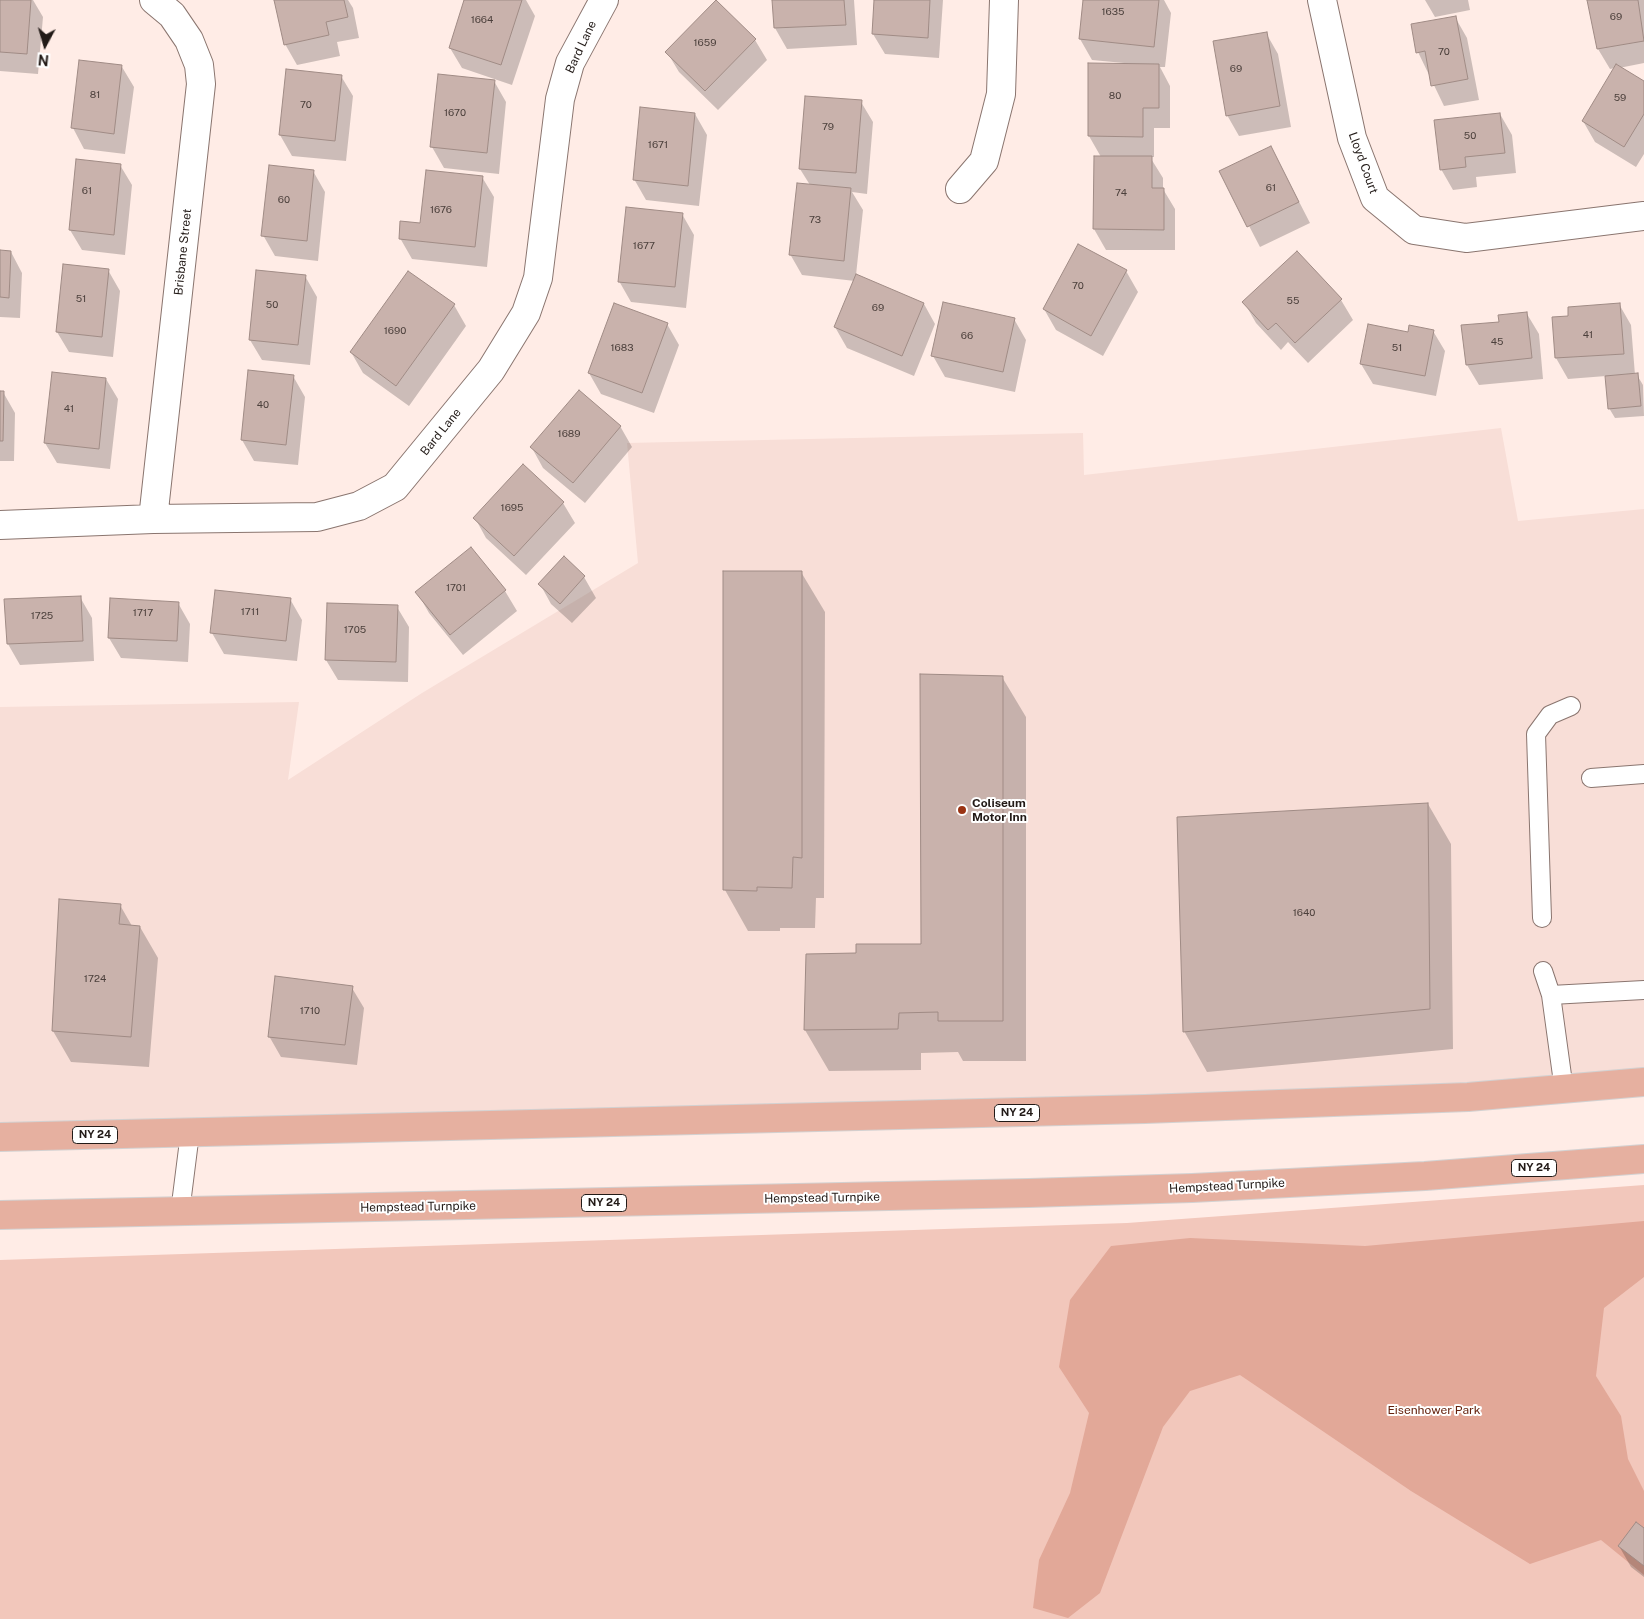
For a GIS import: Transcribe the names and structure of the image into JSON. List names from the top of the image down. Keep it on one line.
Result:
{"streets":{"main road":["NY 24","Hempstead Turnpike"],"street":["Bard Lane","Lloyd Court","Brisbane Street"]},"crossings":[["Bard Lane","Brisbane Street"]],"parks":["Eisenhower Park"],"places":["Coliseum Motor Inn"],"house_numbers":["1635","69","1664","1659","70","69","81","80","59","70","1670","79","50","1671","61","61","74","60","1676","73","1677","70","51","55","50","69","1690","41","66","45","1683","51","40","41","1689","1695","1701","1711","1717","1725","1705","1640","1724","1710"],"north":"bottom"}
